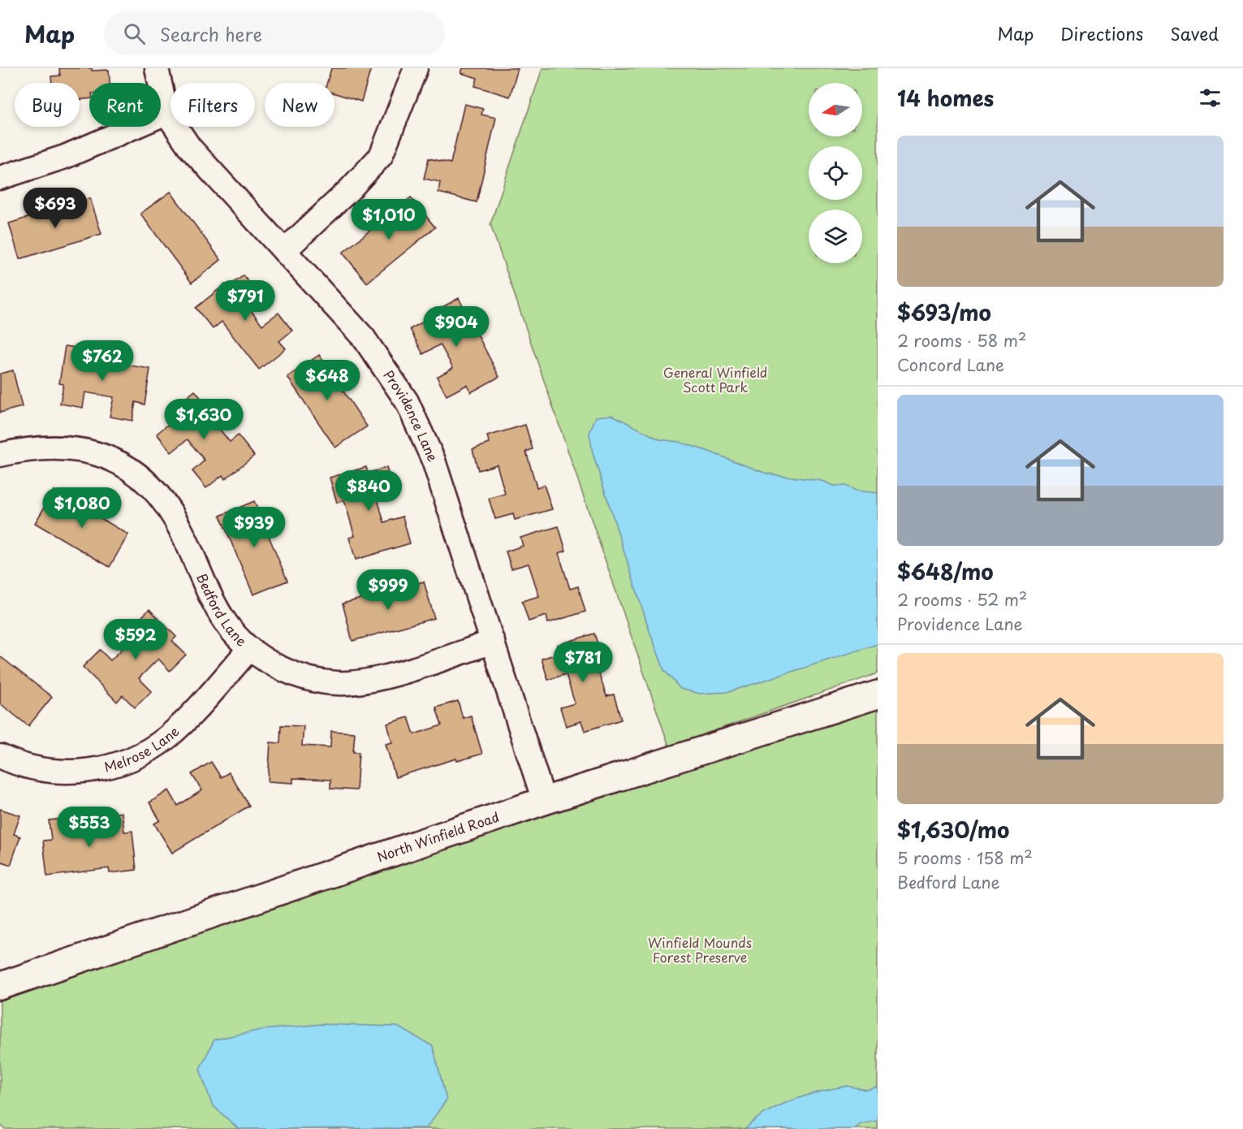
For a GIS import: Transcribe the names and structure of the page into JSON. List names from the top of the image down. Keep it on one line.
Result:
{"streets":{"street":["Providence Lane","Bedford Lane","Melrose Lane","North Winfield Road"]},"crossings":[["Providence Lane","Bedford Lane"],["Providence Lane","North Winfield Road"],["Bedford Lane","Melrose Lane"]],"parks":["General Winfield Scott Park","Winfield Mounds Forest Preserve"],"north":"left","page":{"header":"Map","search":"Search here","nav":["Map","Directions","Saved"],"heading":"14 homes","chip":["Buy","Rent","Filters","New"],"list":[{"name":"$693/mo","note":"2 rooms · 58 m² · Concord Lane"},{"name":"$648/mo","note":"2 rooms · 52 m² · Providence Lane"},{"name":"$1,630/mo","note":"5 rooms · 158 m² · Bedford Lane"}],"price":["$693","$1,010","$791","$904","$762","$648","$1,630","$840","$1,080","$939","$999","$592","$781","$553"]}}
